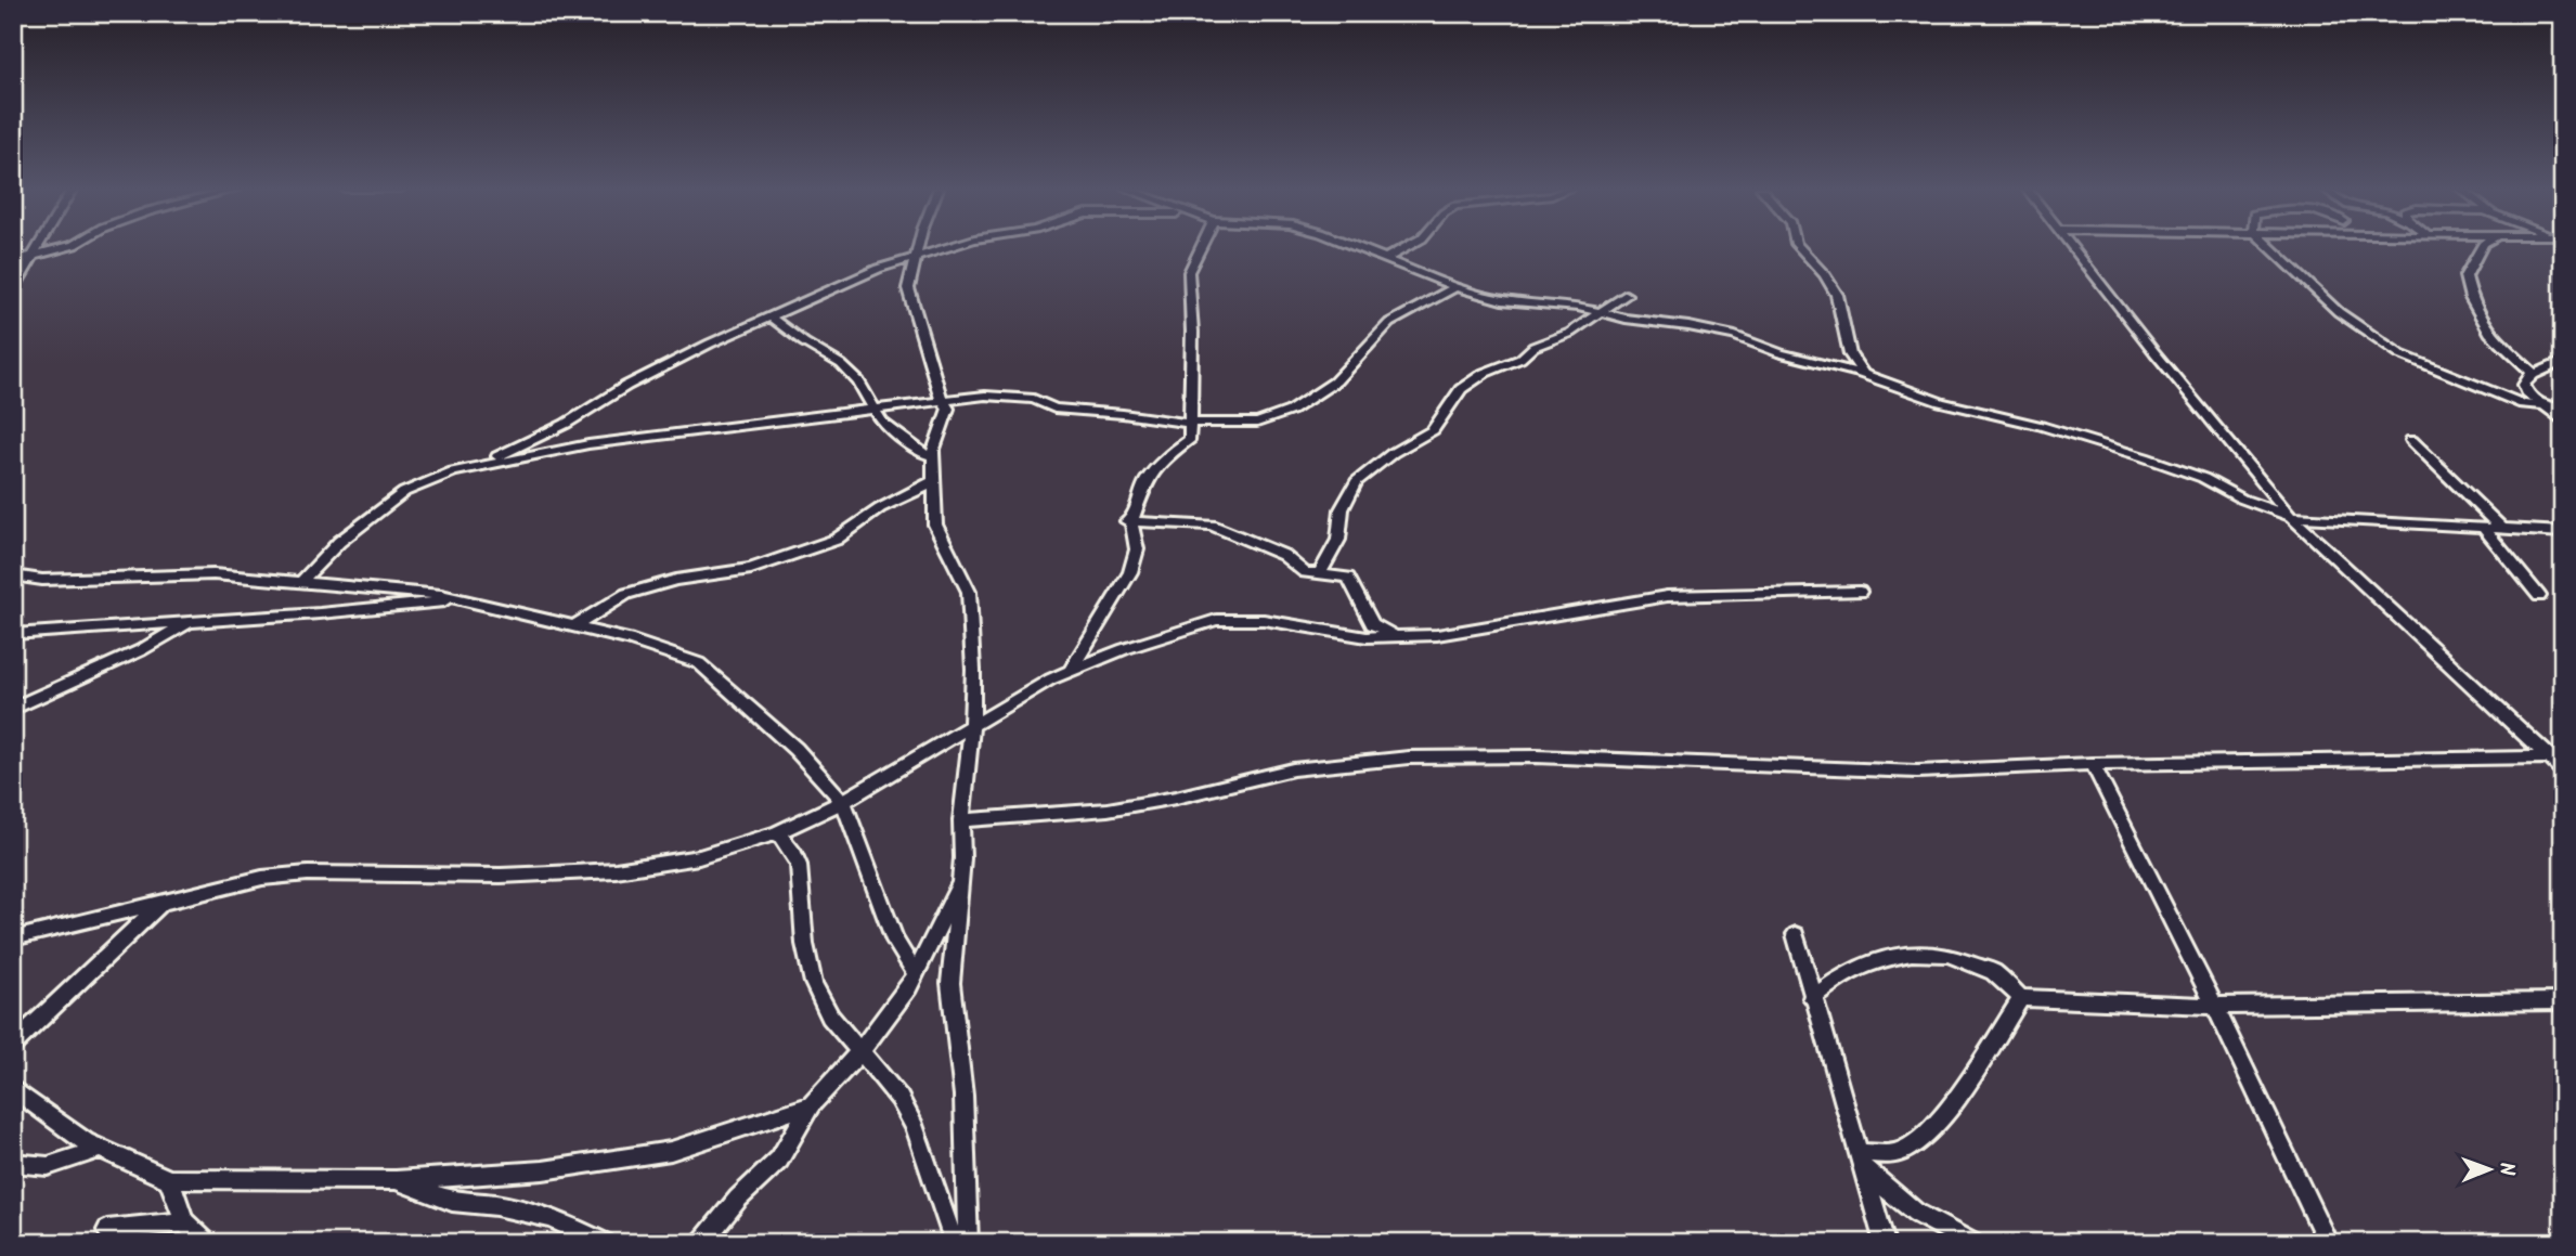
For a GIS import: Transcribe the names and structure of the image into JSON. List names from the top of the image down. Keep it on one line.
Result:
{"north":"right"}
